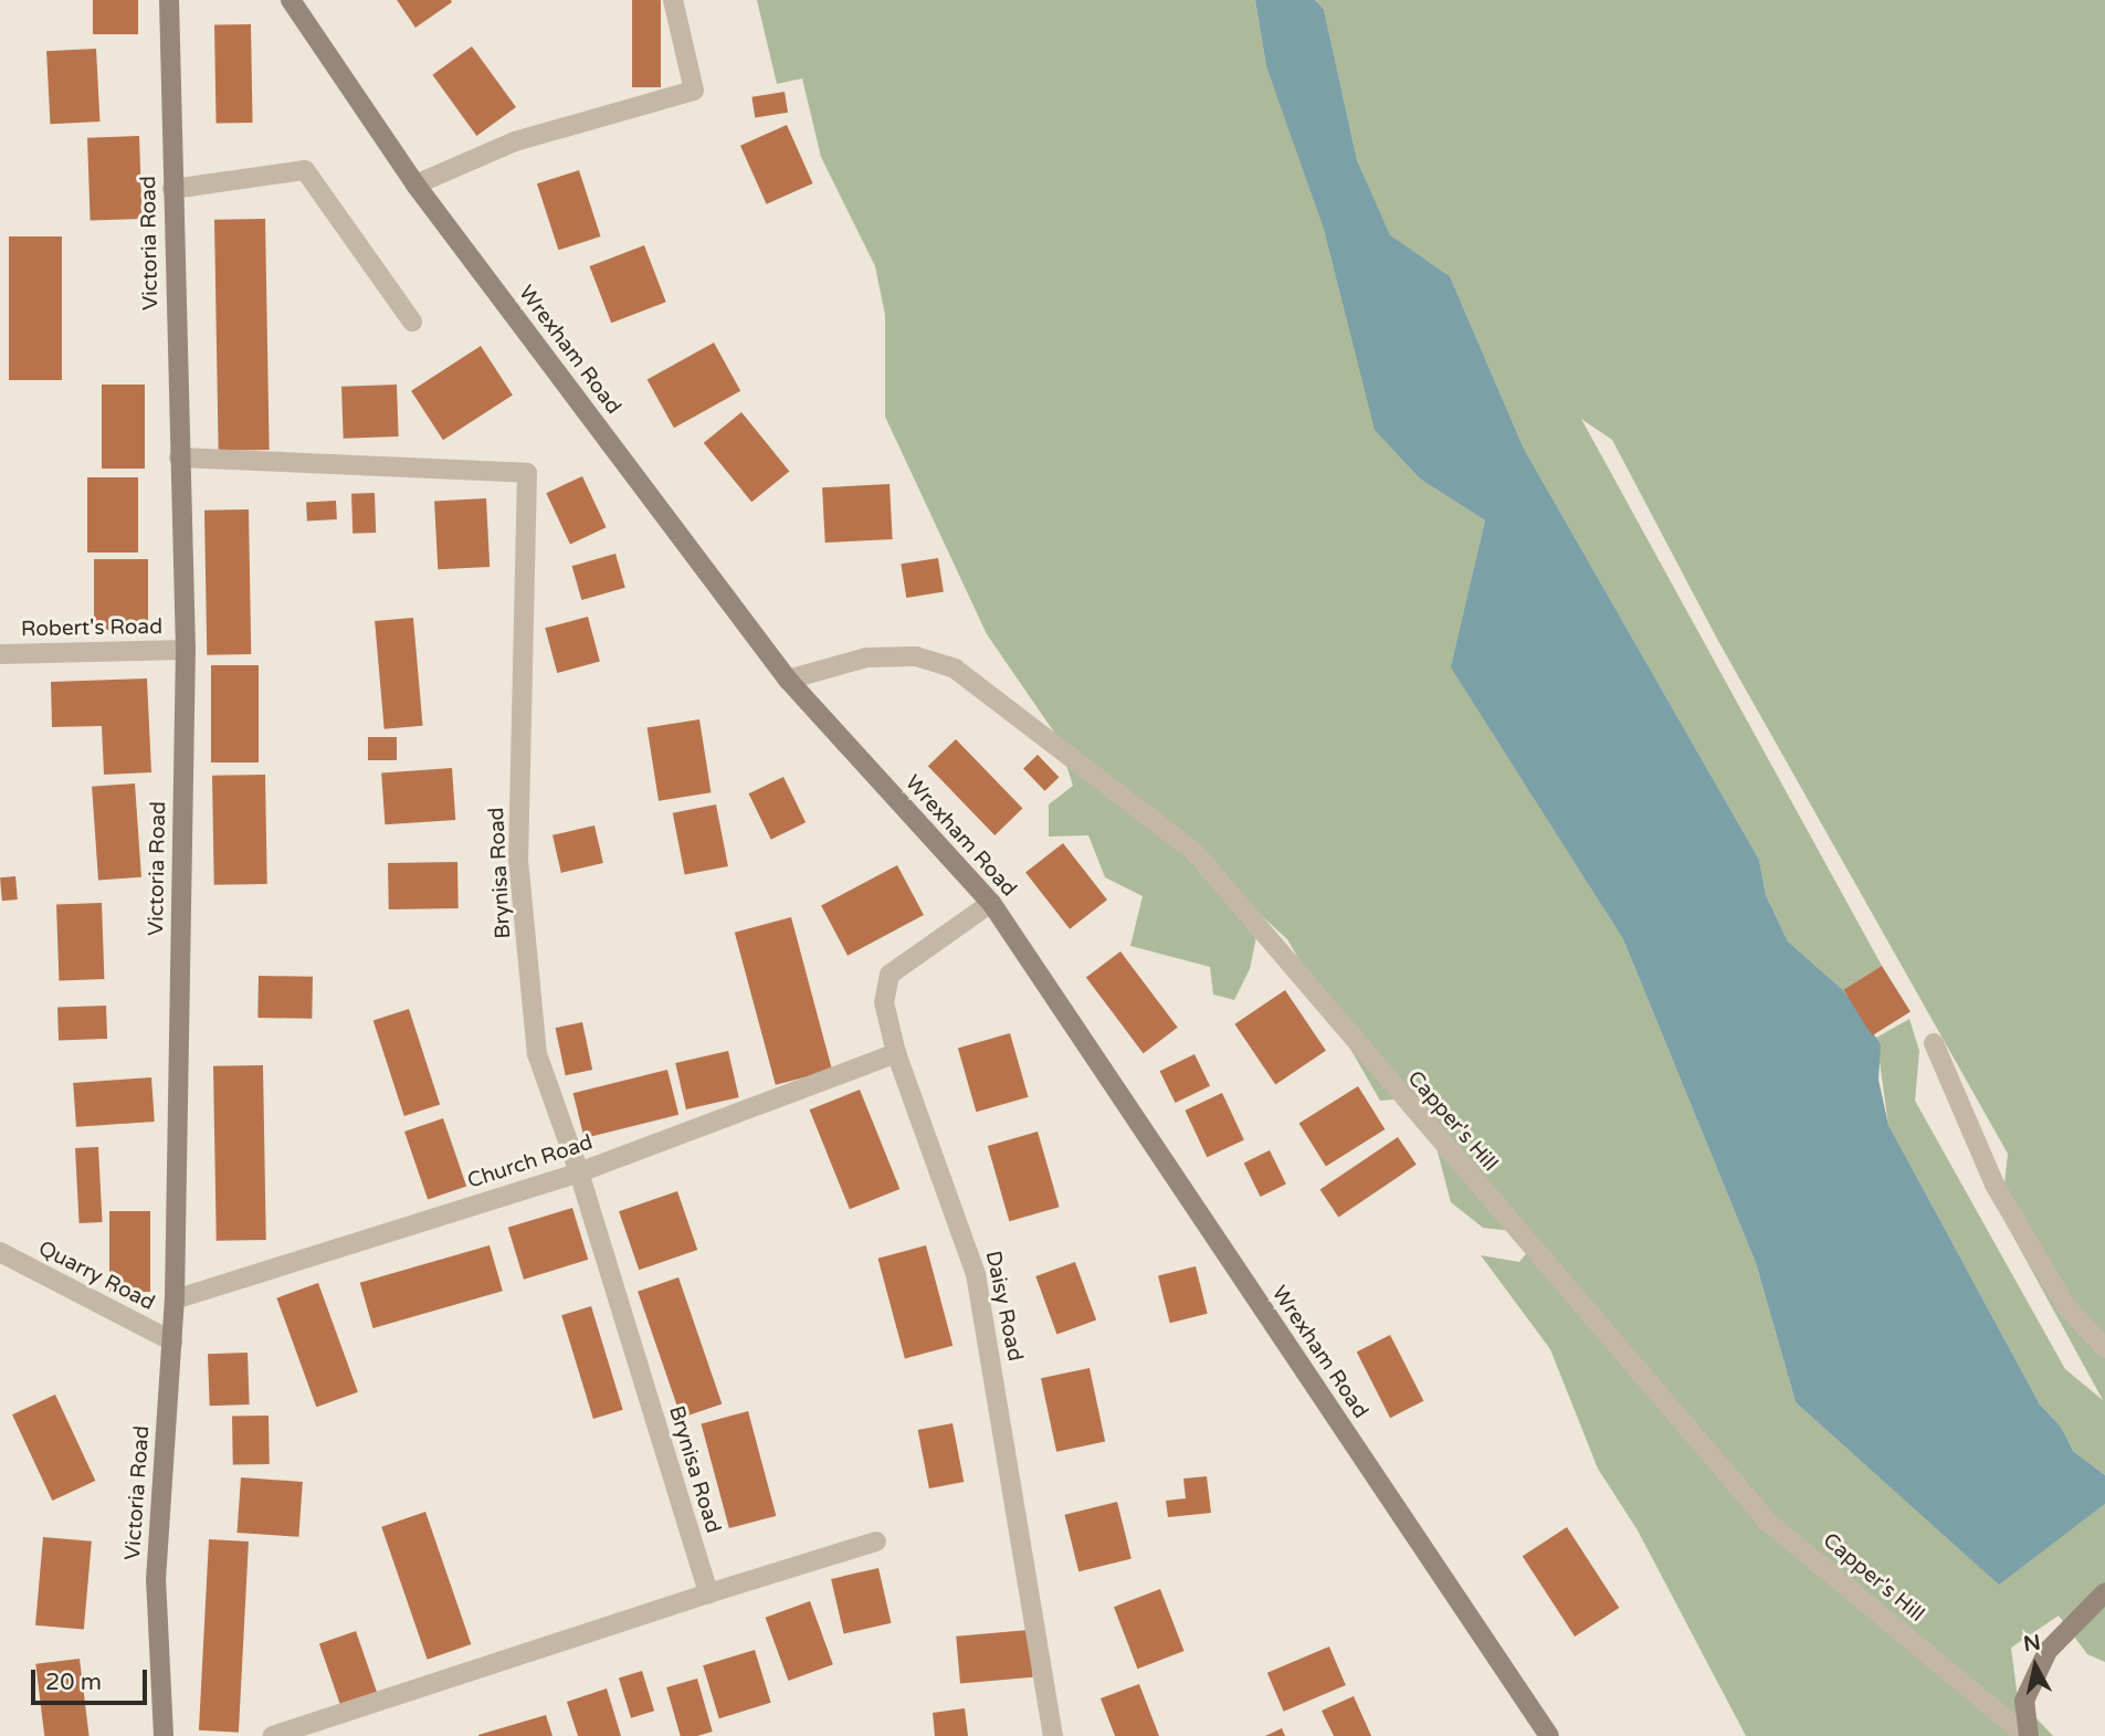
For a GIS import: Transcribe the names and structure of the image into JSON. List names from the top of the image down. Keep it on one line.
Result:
{"streets":{"main road":["Victoria Road","Wrexham Road"],"street":["Robert's Road","Brynisa Road","Capper's Hill","Church Road","Quarry Road","Daisy Road"]},"crossings":[["Victoria Road","Robert's Road"],["Victoria Road","Brynisa Road"],["Victoria Road","Church Road"],["Victoria Road","Quarry Road"],["Wrexham Road","Capper's Hill"],["Wrexham Road","Daisy Road"],["Brynisa Road","Church Road"],["Church Road","Daisy Road"]],"scale_bar":"20 m","north":"top"}
